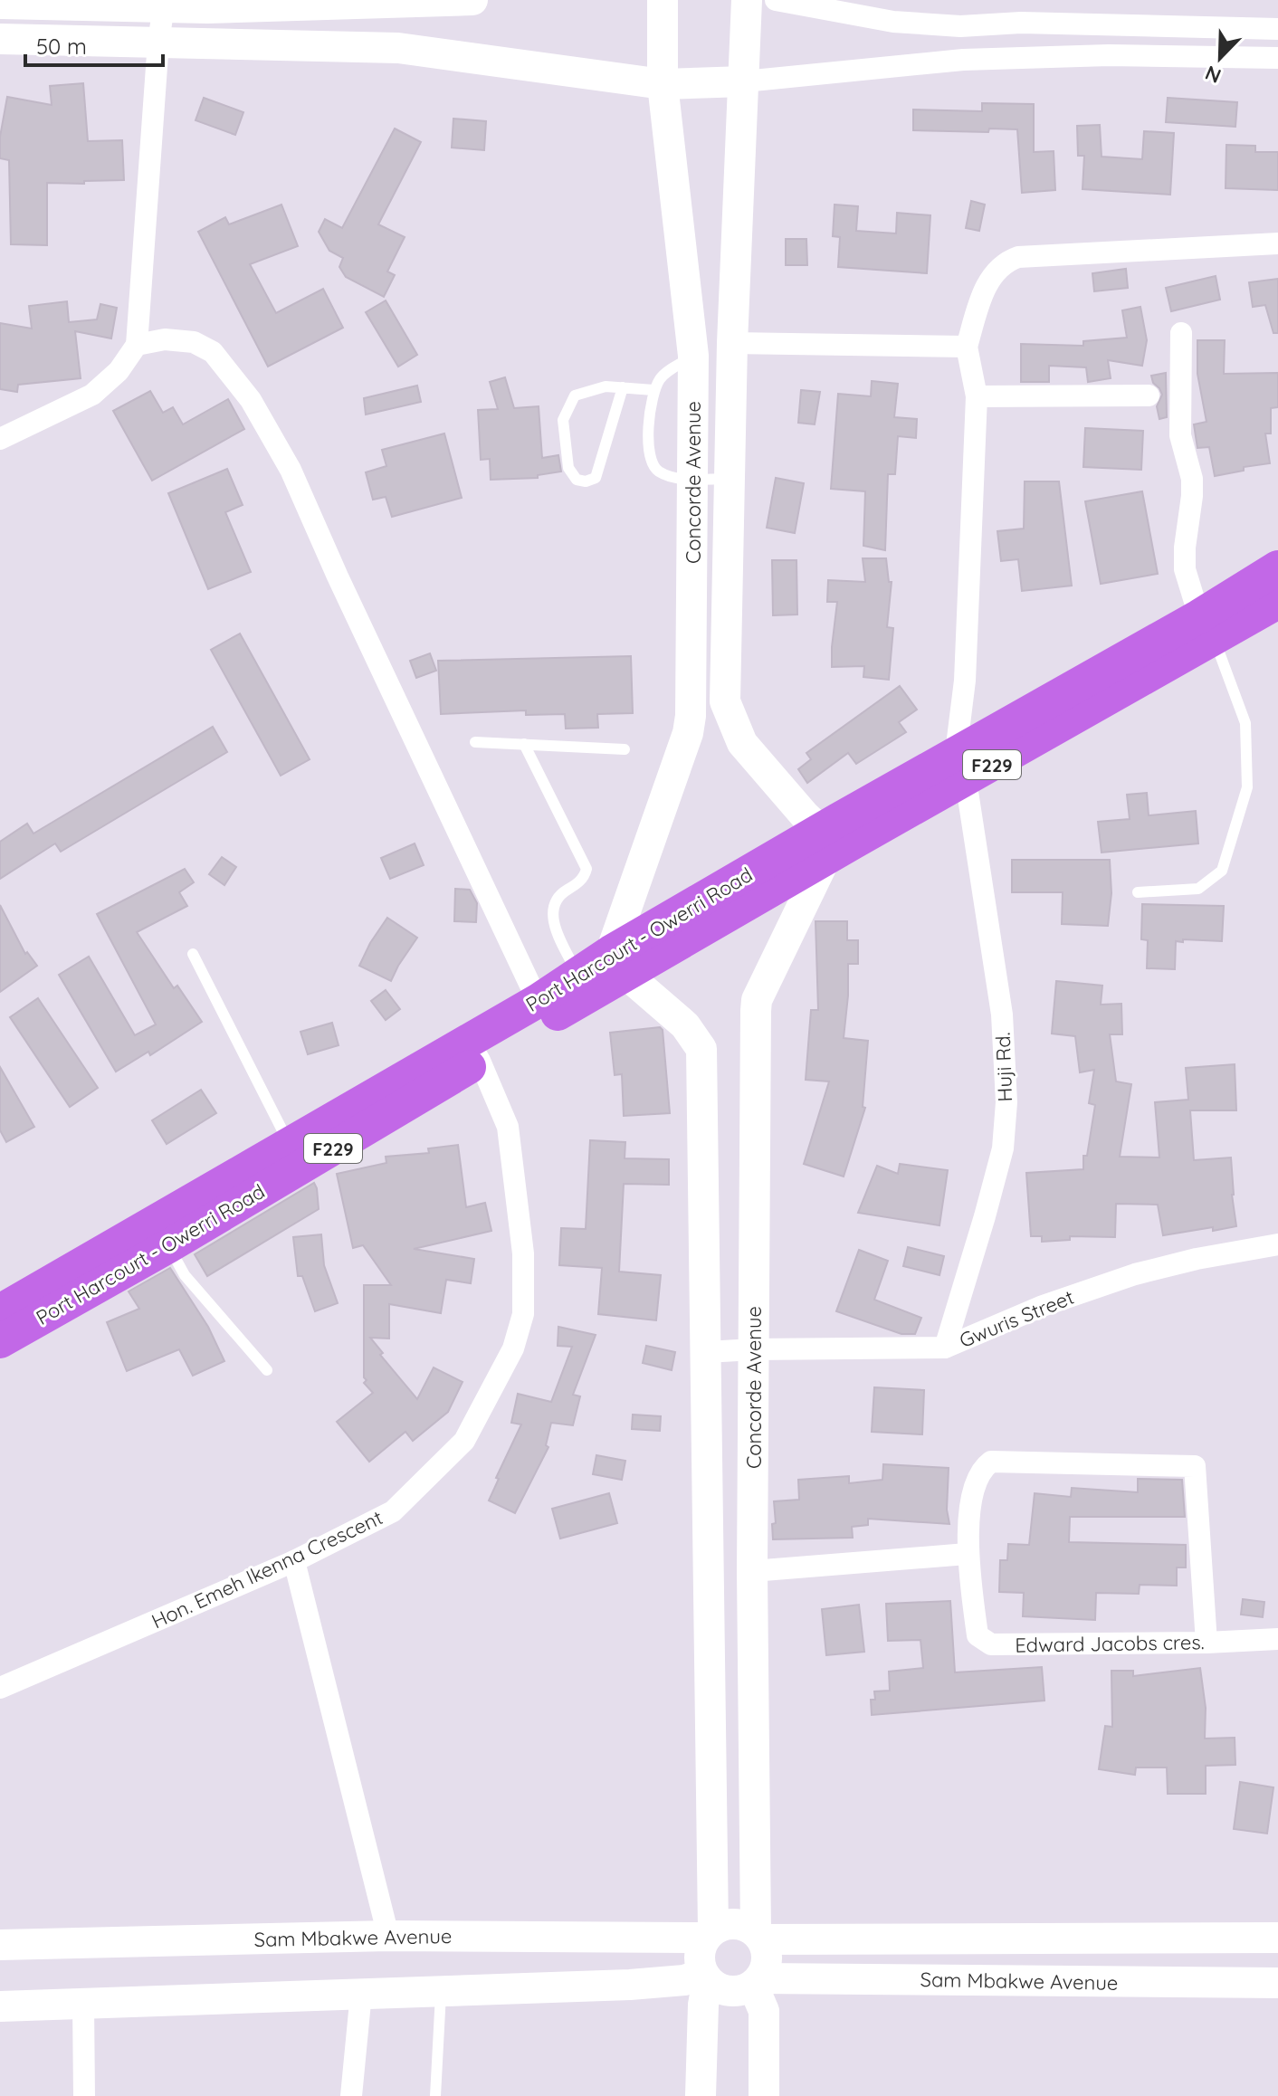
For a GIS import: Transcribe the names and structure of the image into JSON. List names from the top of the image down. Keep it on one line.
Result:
{"streets":{"main road":["F229","Port Harcourt - Owerri Road"],"street":["Concorde Avenue","Huji Rd.","Gwuris Street","Hon. Emeh Ikenna Crescent","Edward Jacobs cres.","Sam Mbakwe Avenue"]},"crossings":[["Concorde Avenue","Port Harcourt - Owerri Road"],["Concorde Avenue","Gwuris Street"],["Concorde Avenue","Sam Mbakwe Avenue"],["Port Harcourt - Owerri Road","Huji Rd."],["Port Harcourt - Owerri Road","Hon. Emeh Ikenna Crescent"],["Huji Rd.","Gwuris Street"]],"scale_bar":"50 m","north":"bottom left"}
